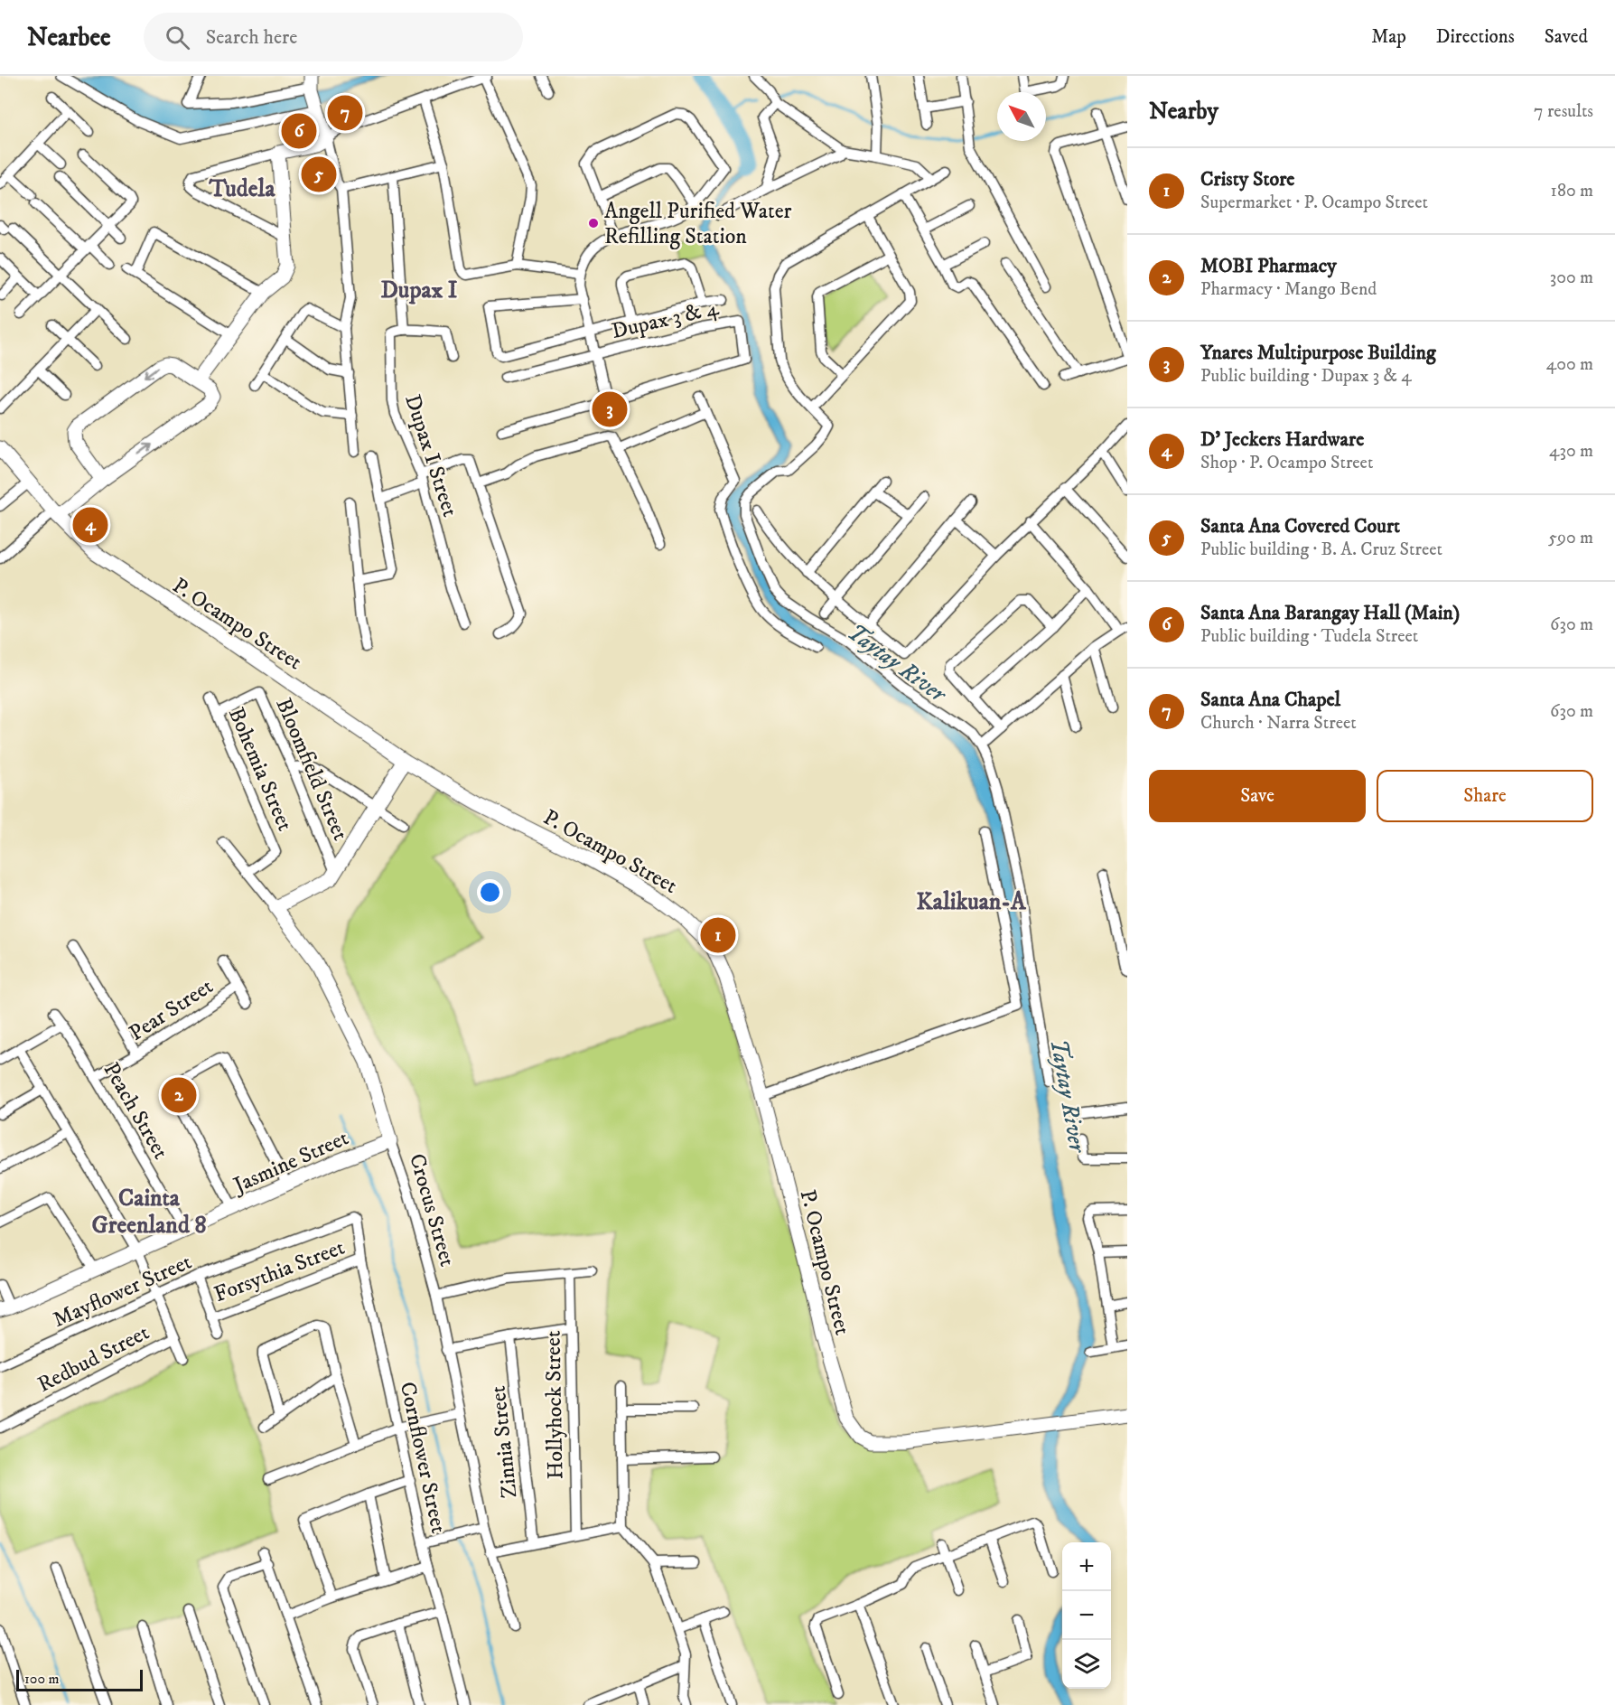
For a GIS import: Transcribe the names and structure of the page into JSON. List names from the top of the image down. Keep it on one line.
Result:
{"streets":{"street":["Dupax 3 & 4","Dupax I Street","P. Ocampo Street","Bohemia Street","Bloomfield Street","Pear Street","Peach Street","Jasmine Street","Crocus Street","Forsythia Street","Mayflower Street","Redbud Street","Hollyhock Street","Zinnia Street","Cornflower Street"]},"crossings":[["Bohemia Street","Bloomfield Street"],["Bohemia Street","Crocus Street"],["Pear Street","Peach Street"],["Peach Street","Jasmine Street"],["Jasmine Street","Crocus Street"],["Forsythia Street","Cornflower Street"],["Mayflower Street","Cornflower Street"]],"districts":["Tudela","Dupax I","Kalikuan-A","Cainta Greenland 8"],"water":["Taytay River"],"places":["Angell Purified Water Refilling Station"],"scale_bar":"100 m","north":"top left","page":{"header":"Nearbee","search":"Search here","nav":["Map","Directions","Saved"],"heading":["Nearby","7 results"],"pins":["7","6","5","3","4","1","2"],"list":[{"mark":"1","name":"Cristy Store","note":"Supermarket · P. Ocampo Street","value":"180 m"},{"mark":"2","name":"MOBI Pharmacy","note":"Pharmacy · Mango Bend","value":"300 m"},{"mark":"3","name":"Ynares Multipurpose Building","note":"Public building · Dupax 3 & 4","value":"400 m"},{"mark":"4","name":"D' Jeckers Hardware","note":"Shop · P. Ocampo Street","value":"430 m"},{"mark":"5","name":"Santa Ana Covered Court","note":"Public building · B. A. Cruz Street","value":"590 m"},{"mark":"6","name":"Santa Ana Barangay Hall (Main)","note":"Public building · Tudela Street","value":"630 m"},{"mark":"7","name":"Santa Ana Chapel","note":"Church · Narra Street","value":"630 m"}],"buttons":["Save","Share"],"map_buttons":["+","−"],"scale":"100 m"}}
